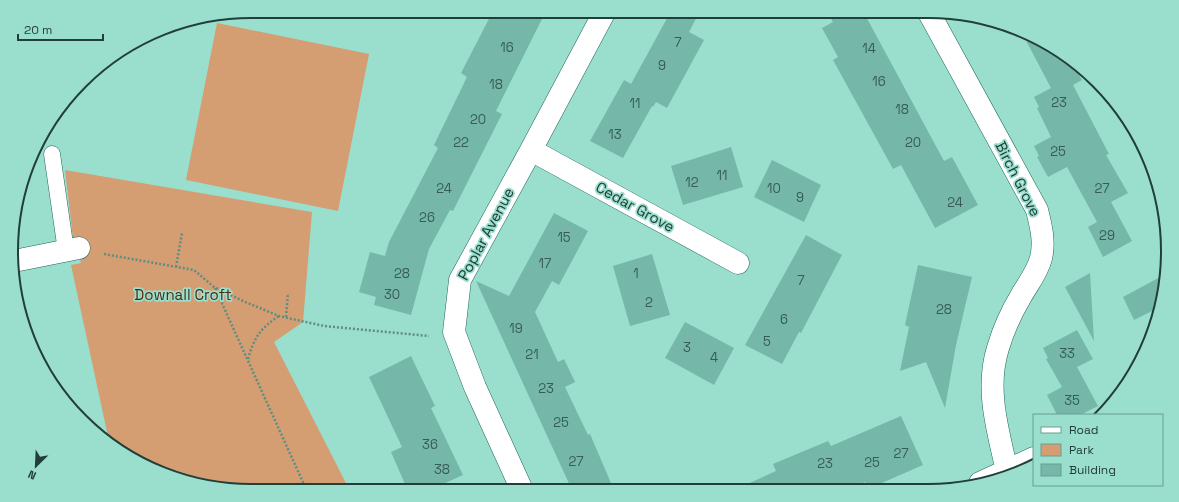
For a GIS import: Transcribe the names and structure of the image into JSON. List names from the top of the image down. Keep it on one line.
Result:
{"streets":{"street":["Birch Grove","Cedar Grove","Poplar Avenue"]},"crossings":[["Cedar Grove","Poplar Avenue"]],"parks":["Downall Croft"],"house_numbers":["7","16","14","9","16","18","23","11","18","20","13","22","20","25","11","12","24","10","27","9","24","26","29","15","17","28","1","7","30","2","28","6","19","5","3","33","21","4","23","35","25","36","27","27","25","23","38"],"legend":["Road","Park","Building"],"scale_bar":"20 m","north":"bottom left"}
